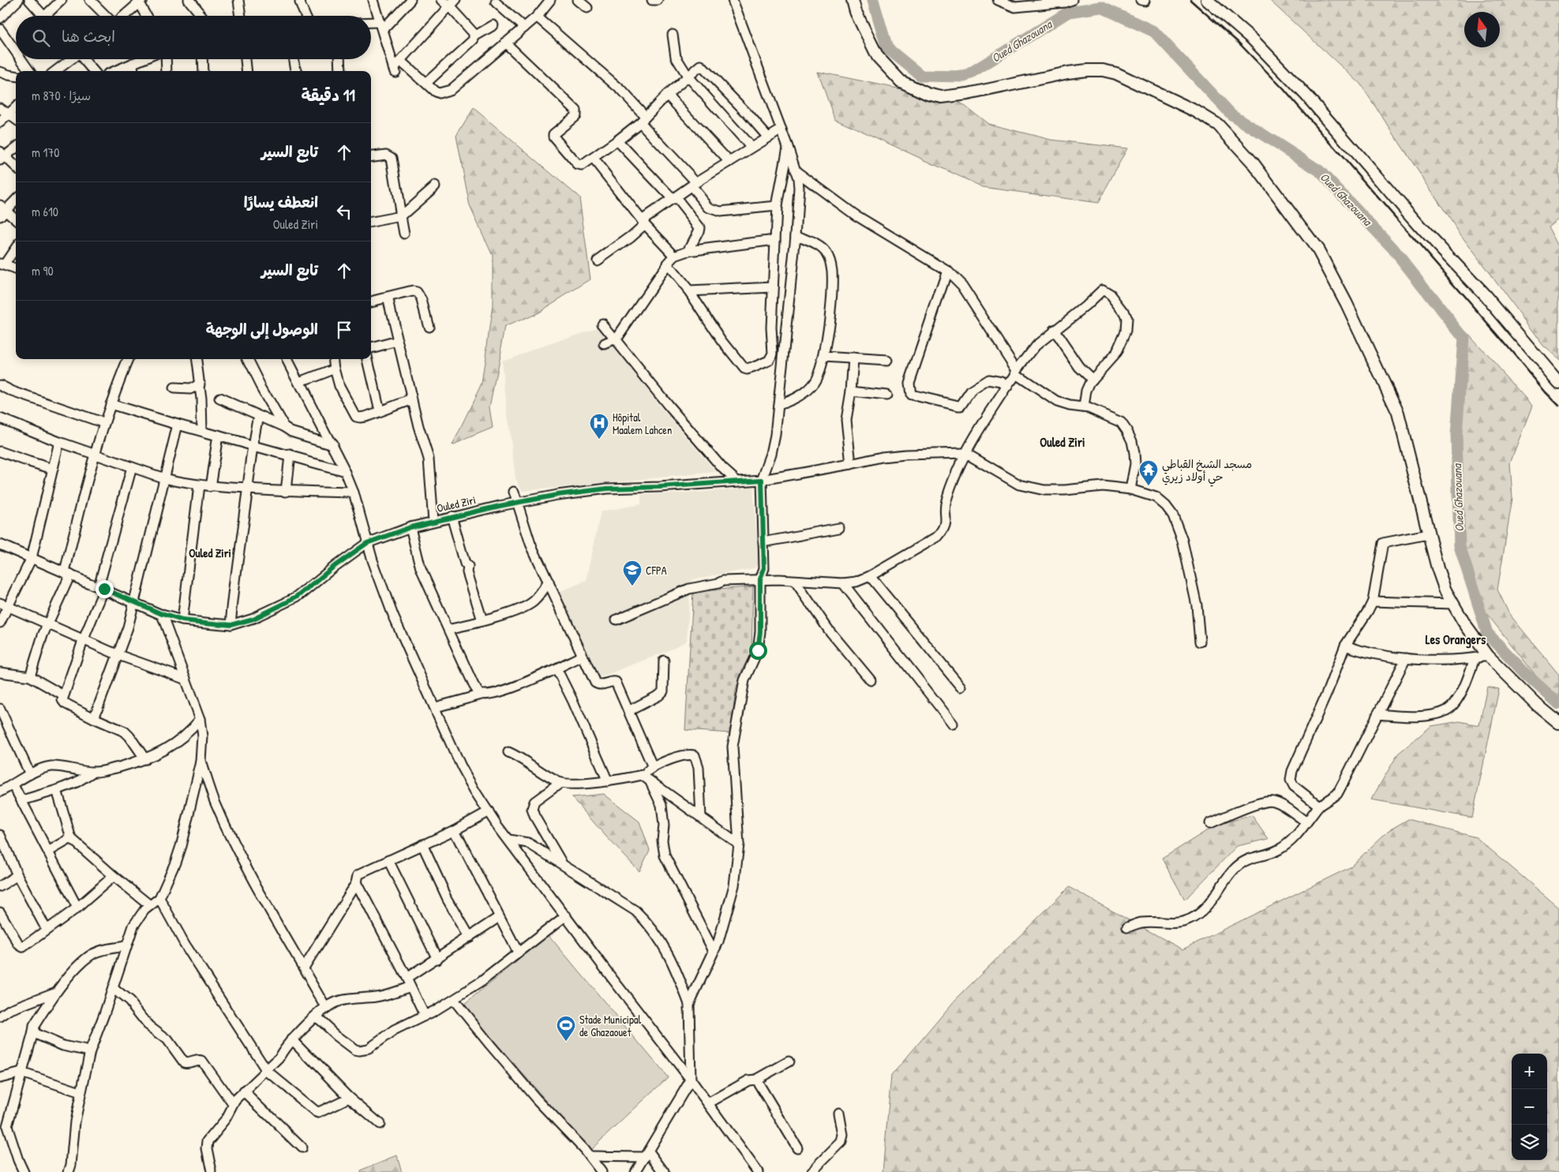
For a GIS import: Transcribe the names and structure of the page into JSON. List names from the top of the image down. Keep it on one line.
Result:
{"streets":{"street":["Ouled Ziri"]},"districts":["Ouled Ziri","Ouled Ziri","Les Orangers"],"water":["Oued Ghazouana"],"places":{"hospital":["Hôpital Maalem Lahcen"],"temple":["مسجد الشيخ القباطي حي أولاد زيري"],"school or university":["CFPA"],"sports":["Stade Municipal de Ghazaouet"]},"north":"top","page":{"search":"ابحث هنا","heading":["11 دقيقة","سيرًا · 870 m"],"list":[["تابع السير","170 m"],["انعطف يسارًا","Ouled Ziri","610 m"],["تابع السير","90 m"],"الوصول إلى الوجهة"],"map_buttons":["+","−"]}}
